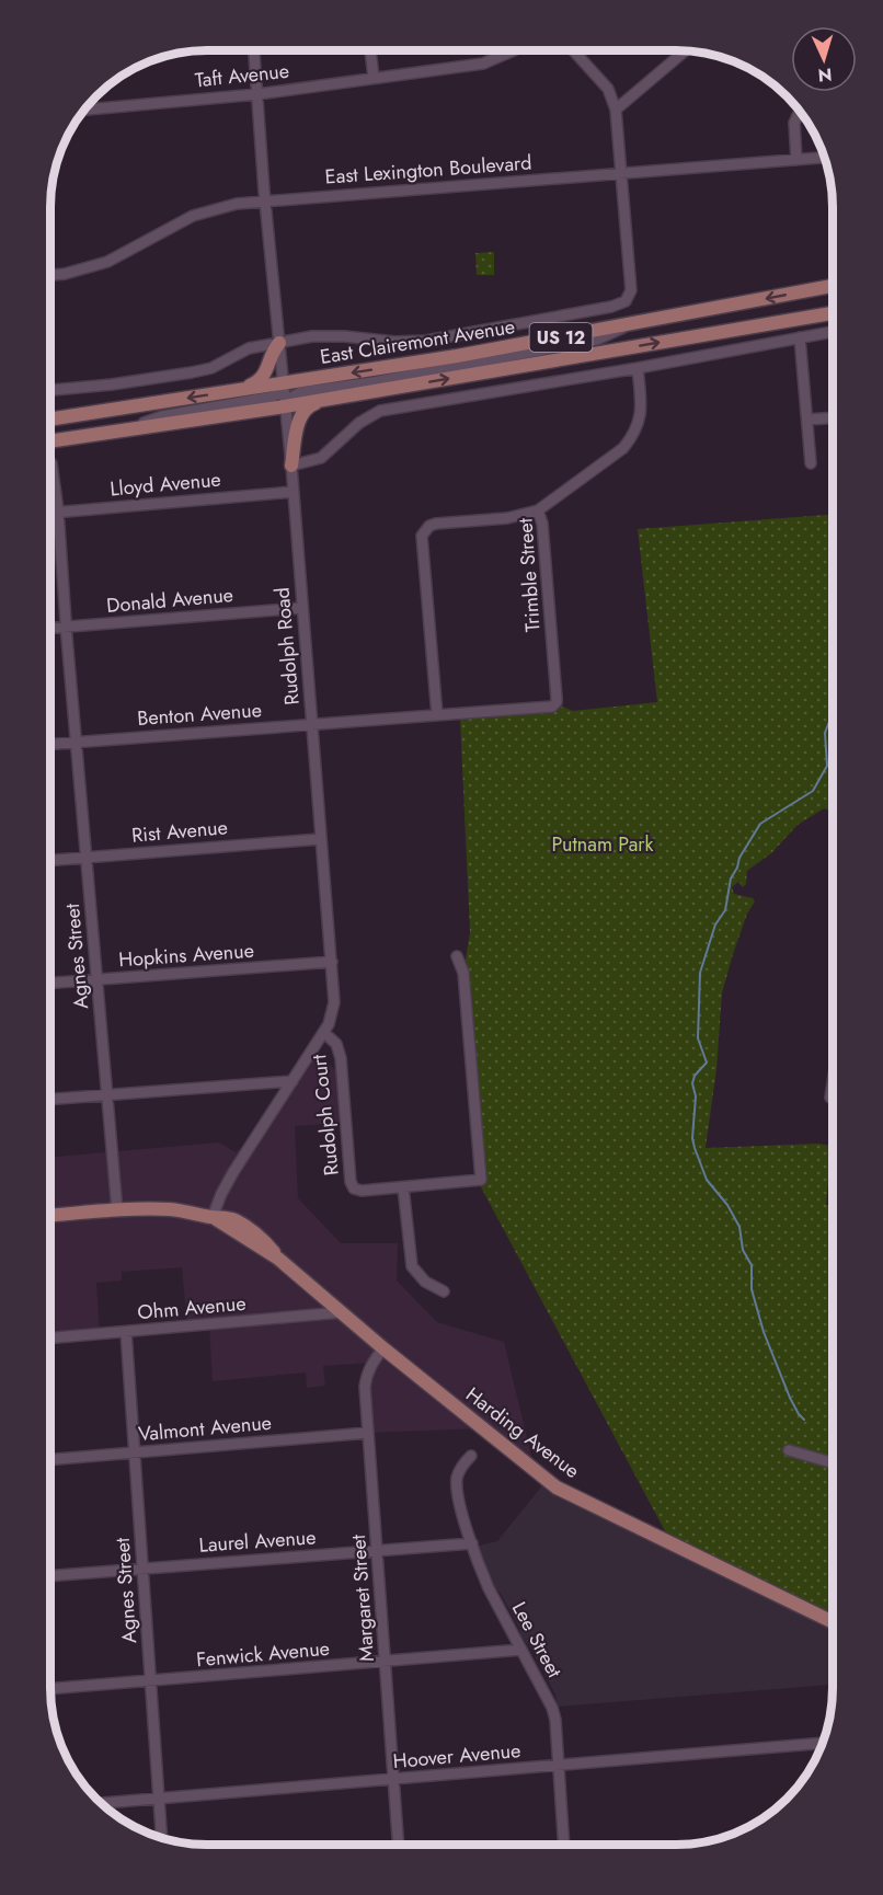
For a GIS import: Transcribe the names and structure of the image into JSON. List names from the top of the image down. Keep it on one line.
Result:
{"streets":{"main road":["US 12","East Clairemont Avenue","Harding Avenue"],"street":["Taft Avenue","East Lexington Boulevard","Lloyd Avenue","Trimble Street","Donald Avenue","Rudolph Road","Benton Avenue","Rist Avenue","Hopkins Avenue","Agnes Street","Rudolph Court","Ohm Avenue","Valmont Avenue","Laurel Avenue","Margaret Street","Lee Street","Fenwick Avenue","Hoover Avenue"]},"crossings":[["Taft Avenue","Rudolph Road"],["East Lexington Boulevard","Rudolph Road"],["East Clairemont Avenue","Rudolph Road"],["Lloyd Avenue","Rudolph Road"],["Lloyd Avenue","Agnes Street"],["Trimble Street","Benton Avenue"],["Donald Avenue","Rudolph Road"],["Donald Avenue","Agnes Street"],["Rudolph Road","Benton Avenue"],["Rudolph Road","Rist Avenue"],["Rudolph Road","Hopkins Avenue"],["Rudolph Road","Rudolph Court"],["Rudolph Road","Harding Avenue"],["Benton Avenue","Agnes Street"],["Rist Avenue","Agnes Street"],["Hopkins Avenue","Agnes Street"],["Agnes Street","Ohm Avenue"],["Agnes Street","Valmont Avenue"],["Agnes Street","Laurel Avenue"],["Agnes Street","Fenwick Avenue"],["Agnes Street","Hoover Avenue"],["Ohm Avenue","Harding Avenue"],["Valmont Avenue","Margaret Street"],["Harding Avenue","Margaret Street"],["Laurel Avenue","Margaret Street"],["Laurel Avenue","Lee Street"],["Margaret Street","Fenwick Avenue"],["Margaret Street","Hoover Avenue"],["Lee Street","Fenwick Avenue"],["Lee Street","Hoover Avenue"]],"parks":["Putnam Park"],"north":"bottom"}
